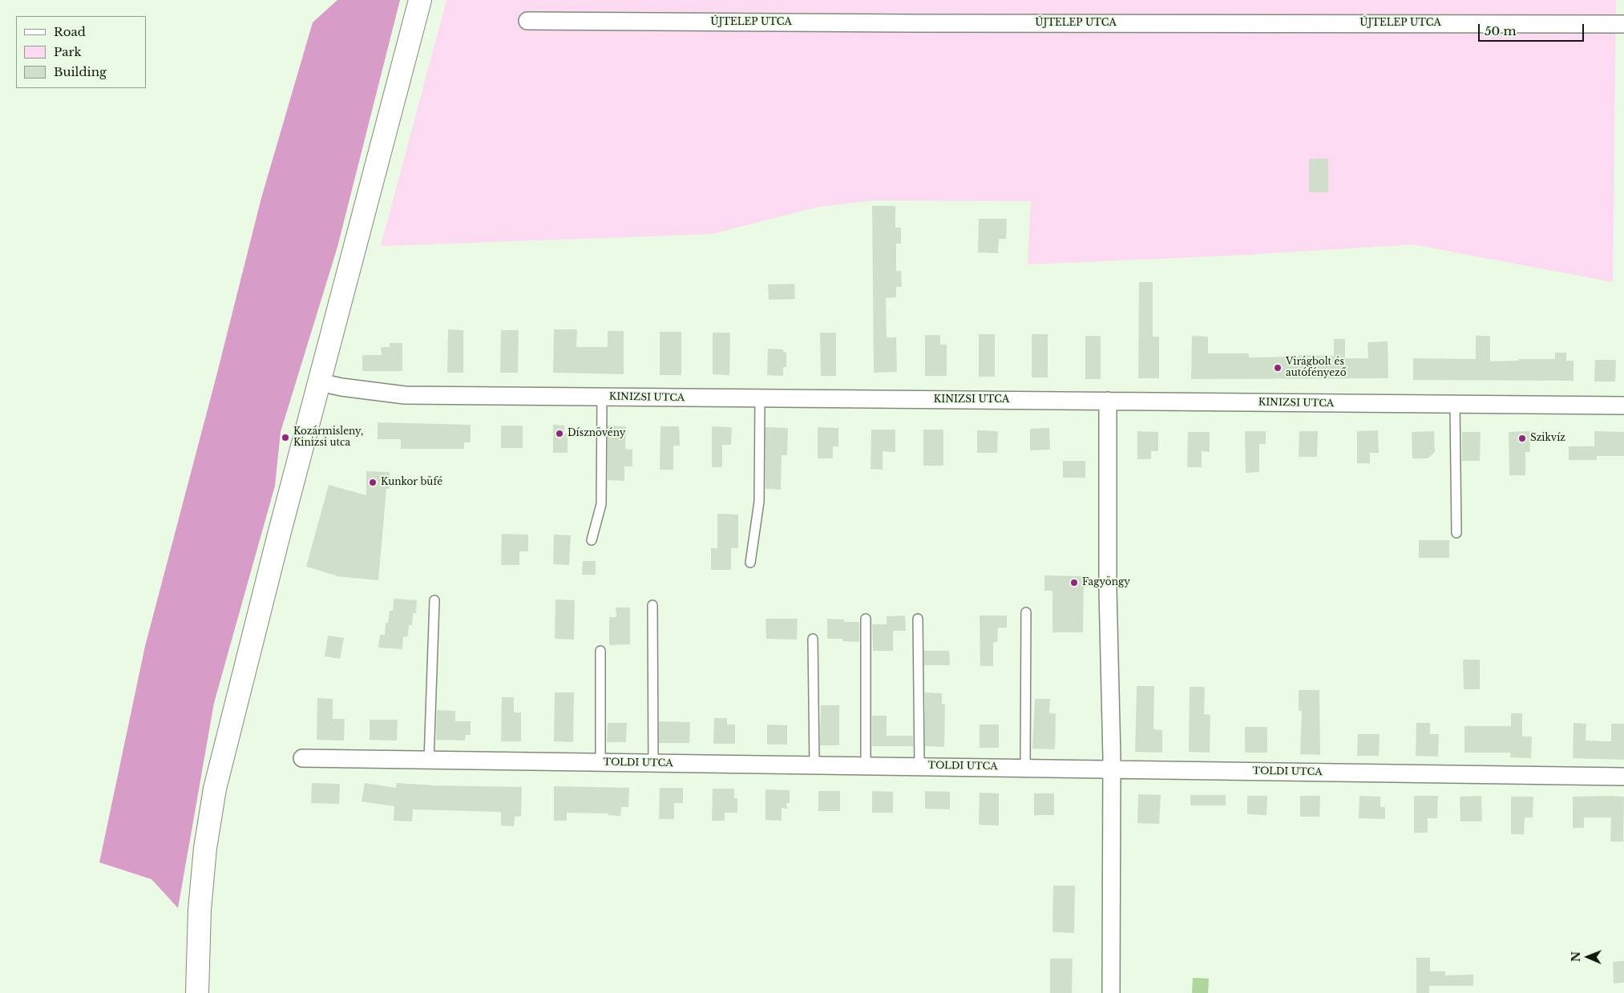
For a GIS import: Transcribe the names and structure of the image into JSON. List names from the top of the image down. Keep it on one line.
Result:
{"streets":{"street":["ÚJTELEP UTCA","KINIZSI UTCA","TOLDI UTCA"]},"places":["Virágbolt és autófényező","Dísznövény","Kozármisleny, Kinizsi utca","Szikvíz","Kunkor büfé","Fagyöngy"],"legend":["Road","Park","Building"],"scale_bar":"50 m","north":"left"}
